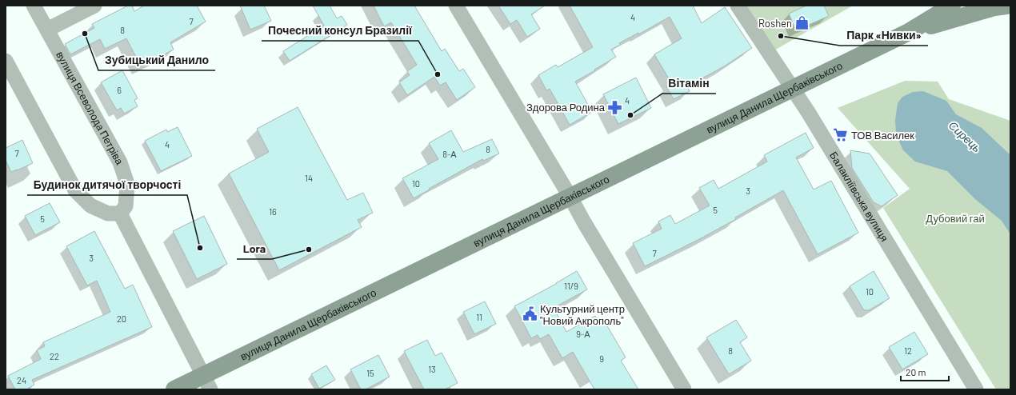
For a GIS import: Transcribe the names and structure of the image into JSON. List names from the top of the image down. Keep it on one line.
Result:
{"streets":{"main road":["вулиця Данила Щербаківського"],"street":["вулиця Всеволода Петріва","Балакліївська вулиця"]},"crossings":[["вулиця Данила Щербаківського","Балакліївська вулиця"]],"water":["Сирець"],"parks":["Дубовий гай"],"places":{"shop":["Roshen"],"other":["Зубицький Данило","Парк «Нивки»","Почесний консул Бразилії","Вітамін","Будинок дитячої творчості","Lora"],"pharmacy":["Здорова Родина"],"supermarket":["ТОВ Василек"],"public building":["Культурний центр \"Новий Акрополь\""]},"house_numbers":["4","7","8","6","4","4","8","7","8-А","14","10","3","5","16","5","7","3","11/9","10","11","20","9-А","8","12","22","9","13","15","24"],"scale_bar":"20 m"}
